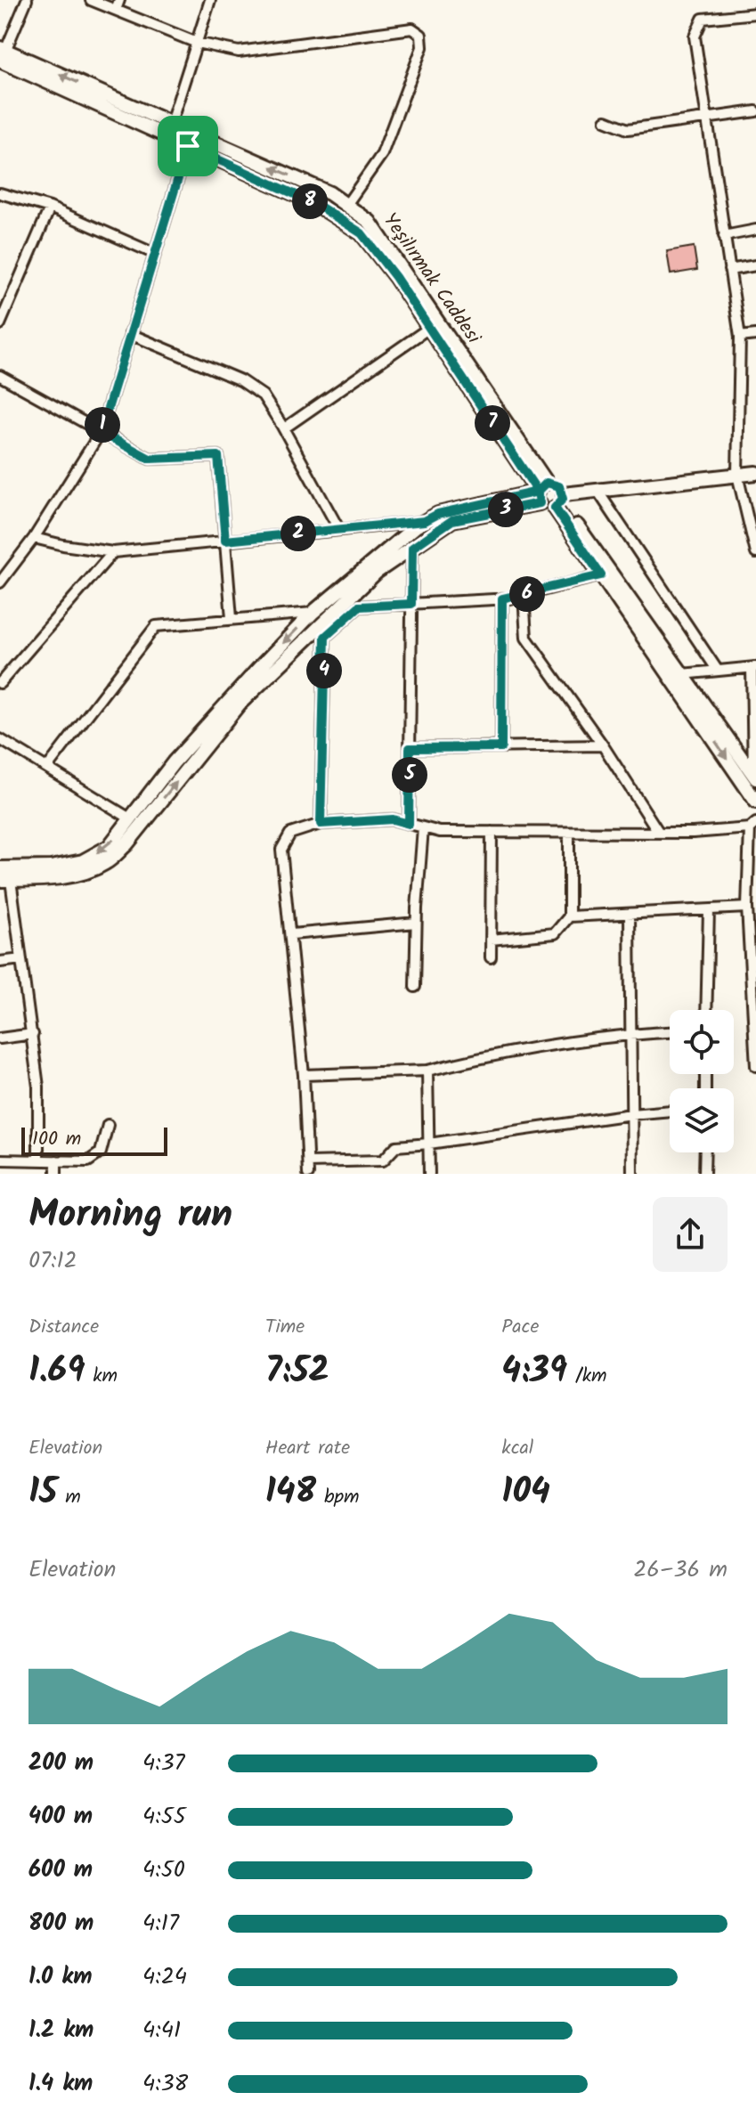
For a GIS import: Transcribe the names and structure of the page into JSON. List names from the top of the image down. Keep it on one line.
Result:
{"streets":{"main road":["Yeşilırmak Caddesi"]},"scale_bar":"100 m","page":{"pins":["8","7","1","3","2","6","4","5"],"scale":"100 m","heading":["Morning run","07:12"],"stats":[["Distance","1.69 km"],["Time","7:52"],["Pace","4:39 /km"],["Elevation","15 m"],["Heart rate","148 bpm"],["kcal","104"]],"chart":["Elevation","26–36 m"],"list":[{"name":"200 m","note":"4:37"},{"name":"400 m","note":"4:55"},{"name":"600 m","note":"4:50"},{"name":"800 m","note":"4:17"},{"name":"1.0 km","note":"4:24"},{"name":"1.2 km","note":"4:41"},{"name":"1.4 km","note":"4:38"}]}}
